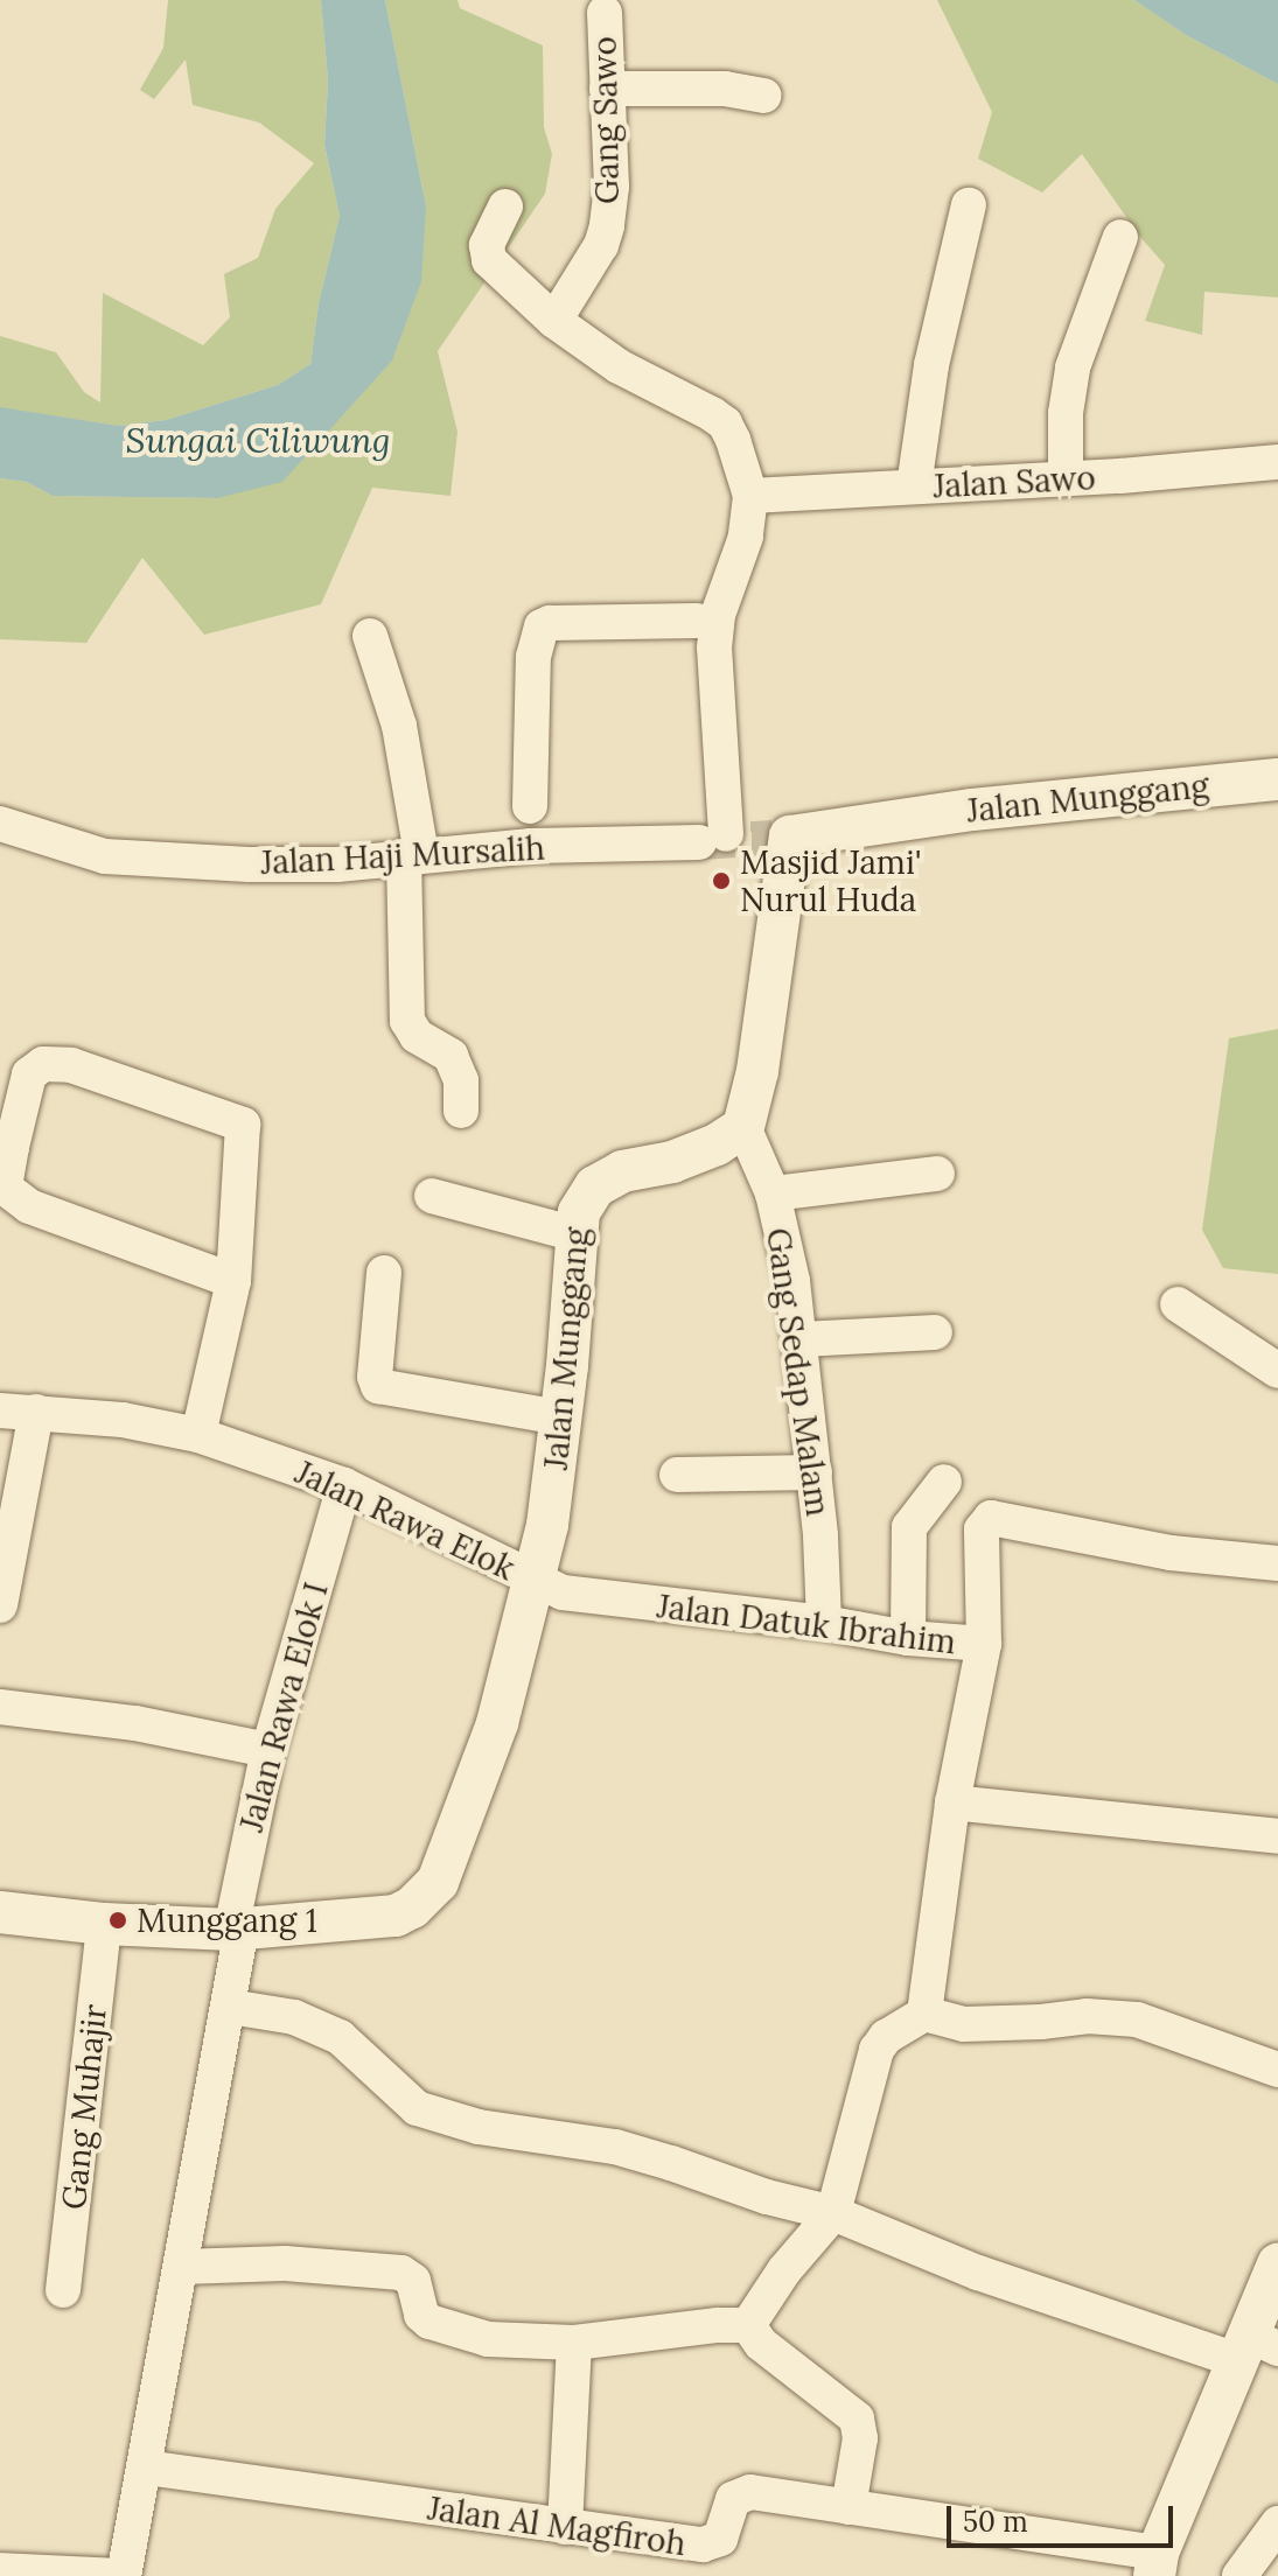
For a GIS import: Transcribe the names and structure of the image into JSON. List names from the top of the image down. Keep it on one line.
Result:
{"streets":{"street":["Gang Sawo","Jalan Sawo","Jalan Munggang","Jalan Haji Mursalih","Gang Sedap Malam","Jalan Rawa Elok","Jalan Datuk Ibrahim","Jalan Rawa Elok I","Gang Muhajir","Jalan Al Magfiroh"]},"crossings":[["Jalan Sawo","Jalan Haji Mursalih"],["Jalan Munggang","Gang Sedap Malam"],["Jalan Munggang","Jalan Rawa Elok"],["Jalan Munggang","Jalan Datuk Ibrahim"],["Jalan Munggang","Jalan Rawa Elok I"],["Jalan Munggang","Gang Muhajir"],["Gang Sedap Malam","Jalan Datuk Ibrahim"],["Jalan Rawa Elok","Jalan Datuk Ibrahim"],["Jalan Rawa Elok","Jalan Rawa Elok I"]],"water":["Sungai Ciliwung"],"places":["Masjid Jami' Nurul Huda","Munggang 1"],"scale_bar":"50 m"}
